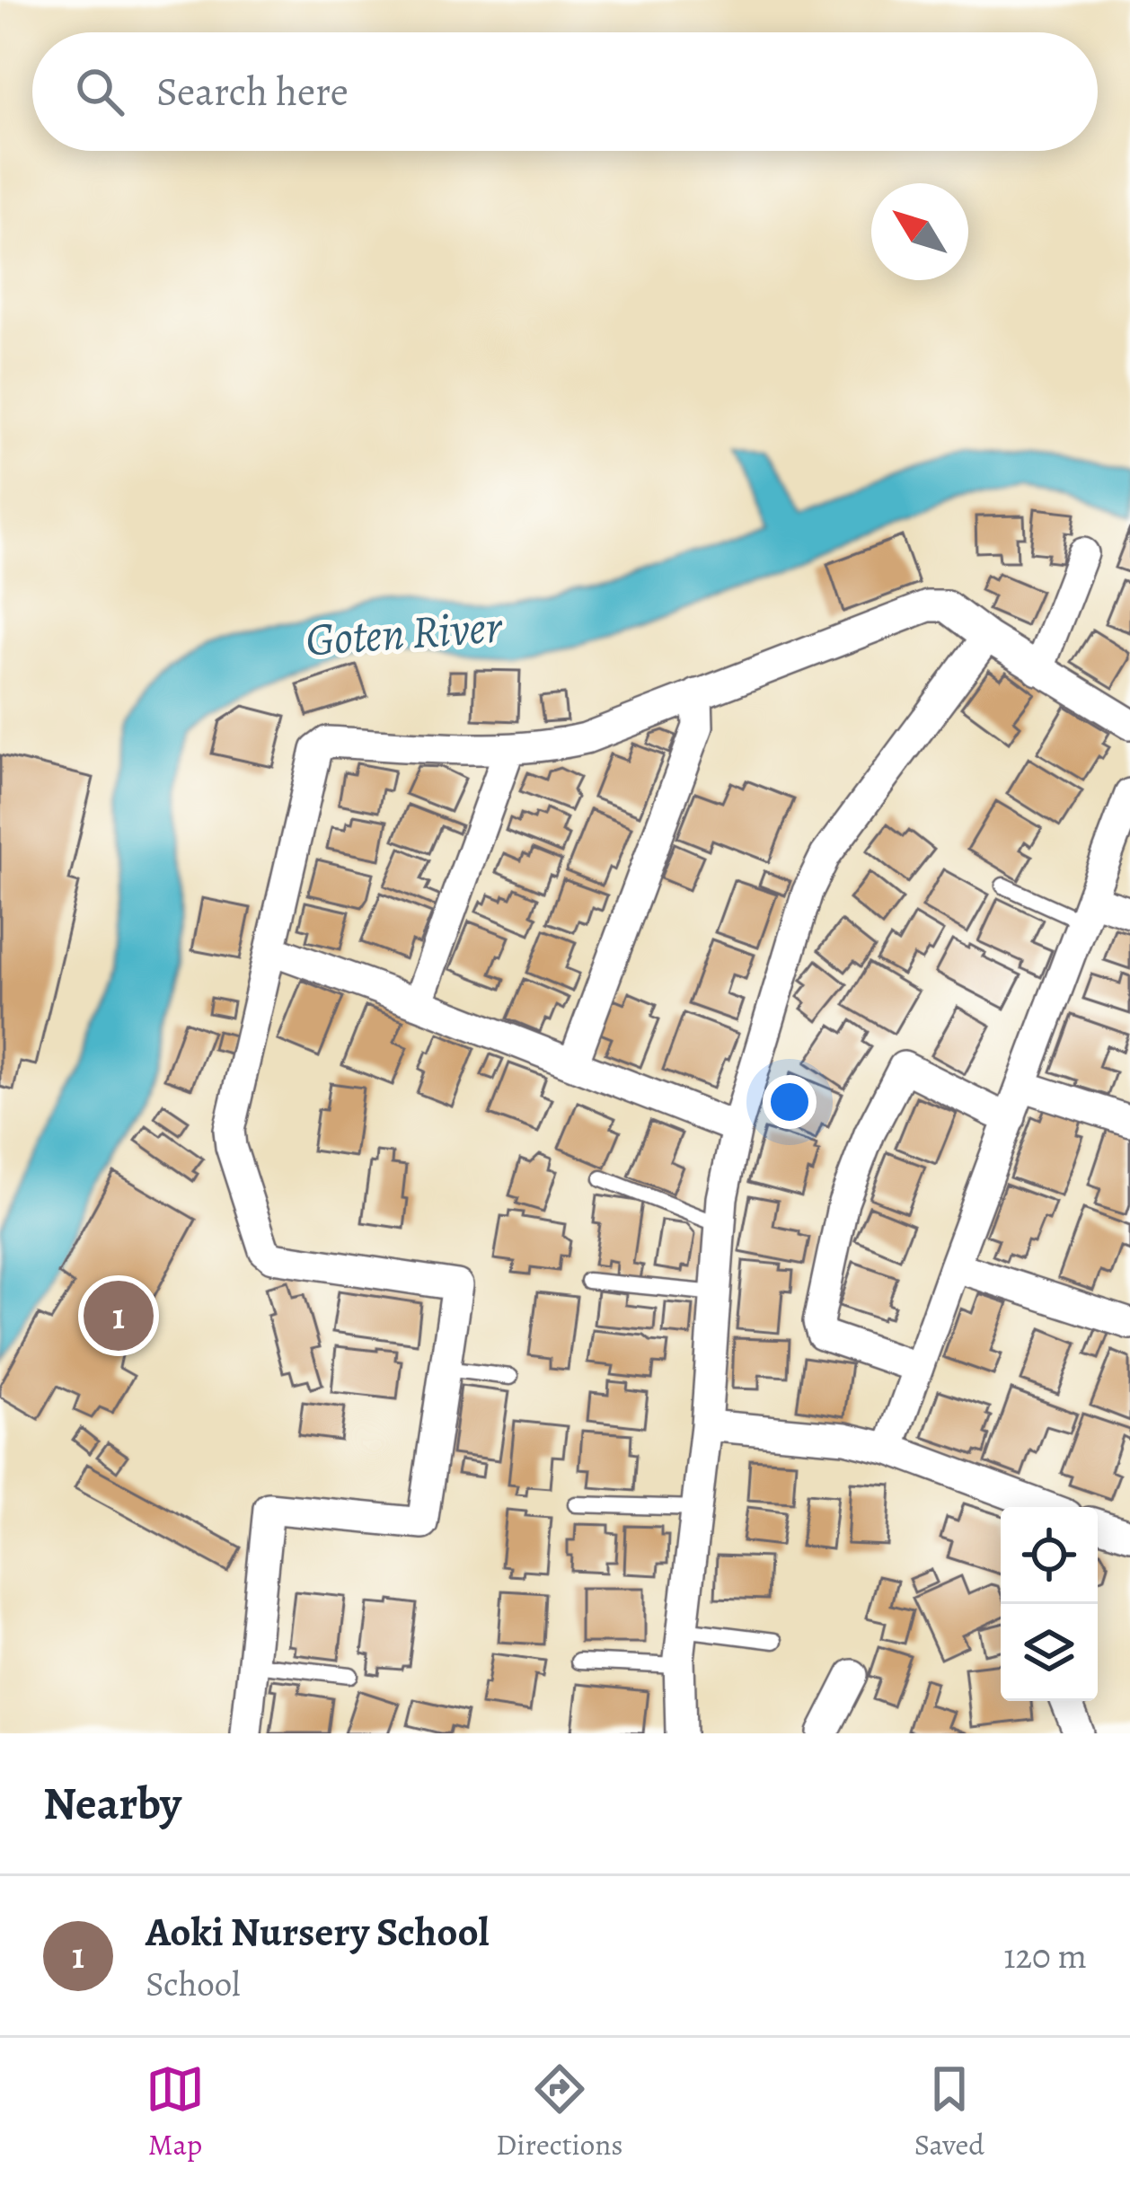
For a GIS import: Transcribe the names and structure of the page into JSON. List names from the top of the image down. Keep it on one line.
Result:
{"water":["Goten River"],"north":"top left","page":{"search":"Search here","pins":"1","heading":"Nearby","list":[{"mark":"1","name":"Aoki Nursery School","note":"School","value":"120 m"}],"nav":["Map","Directions","Saved"]}}
